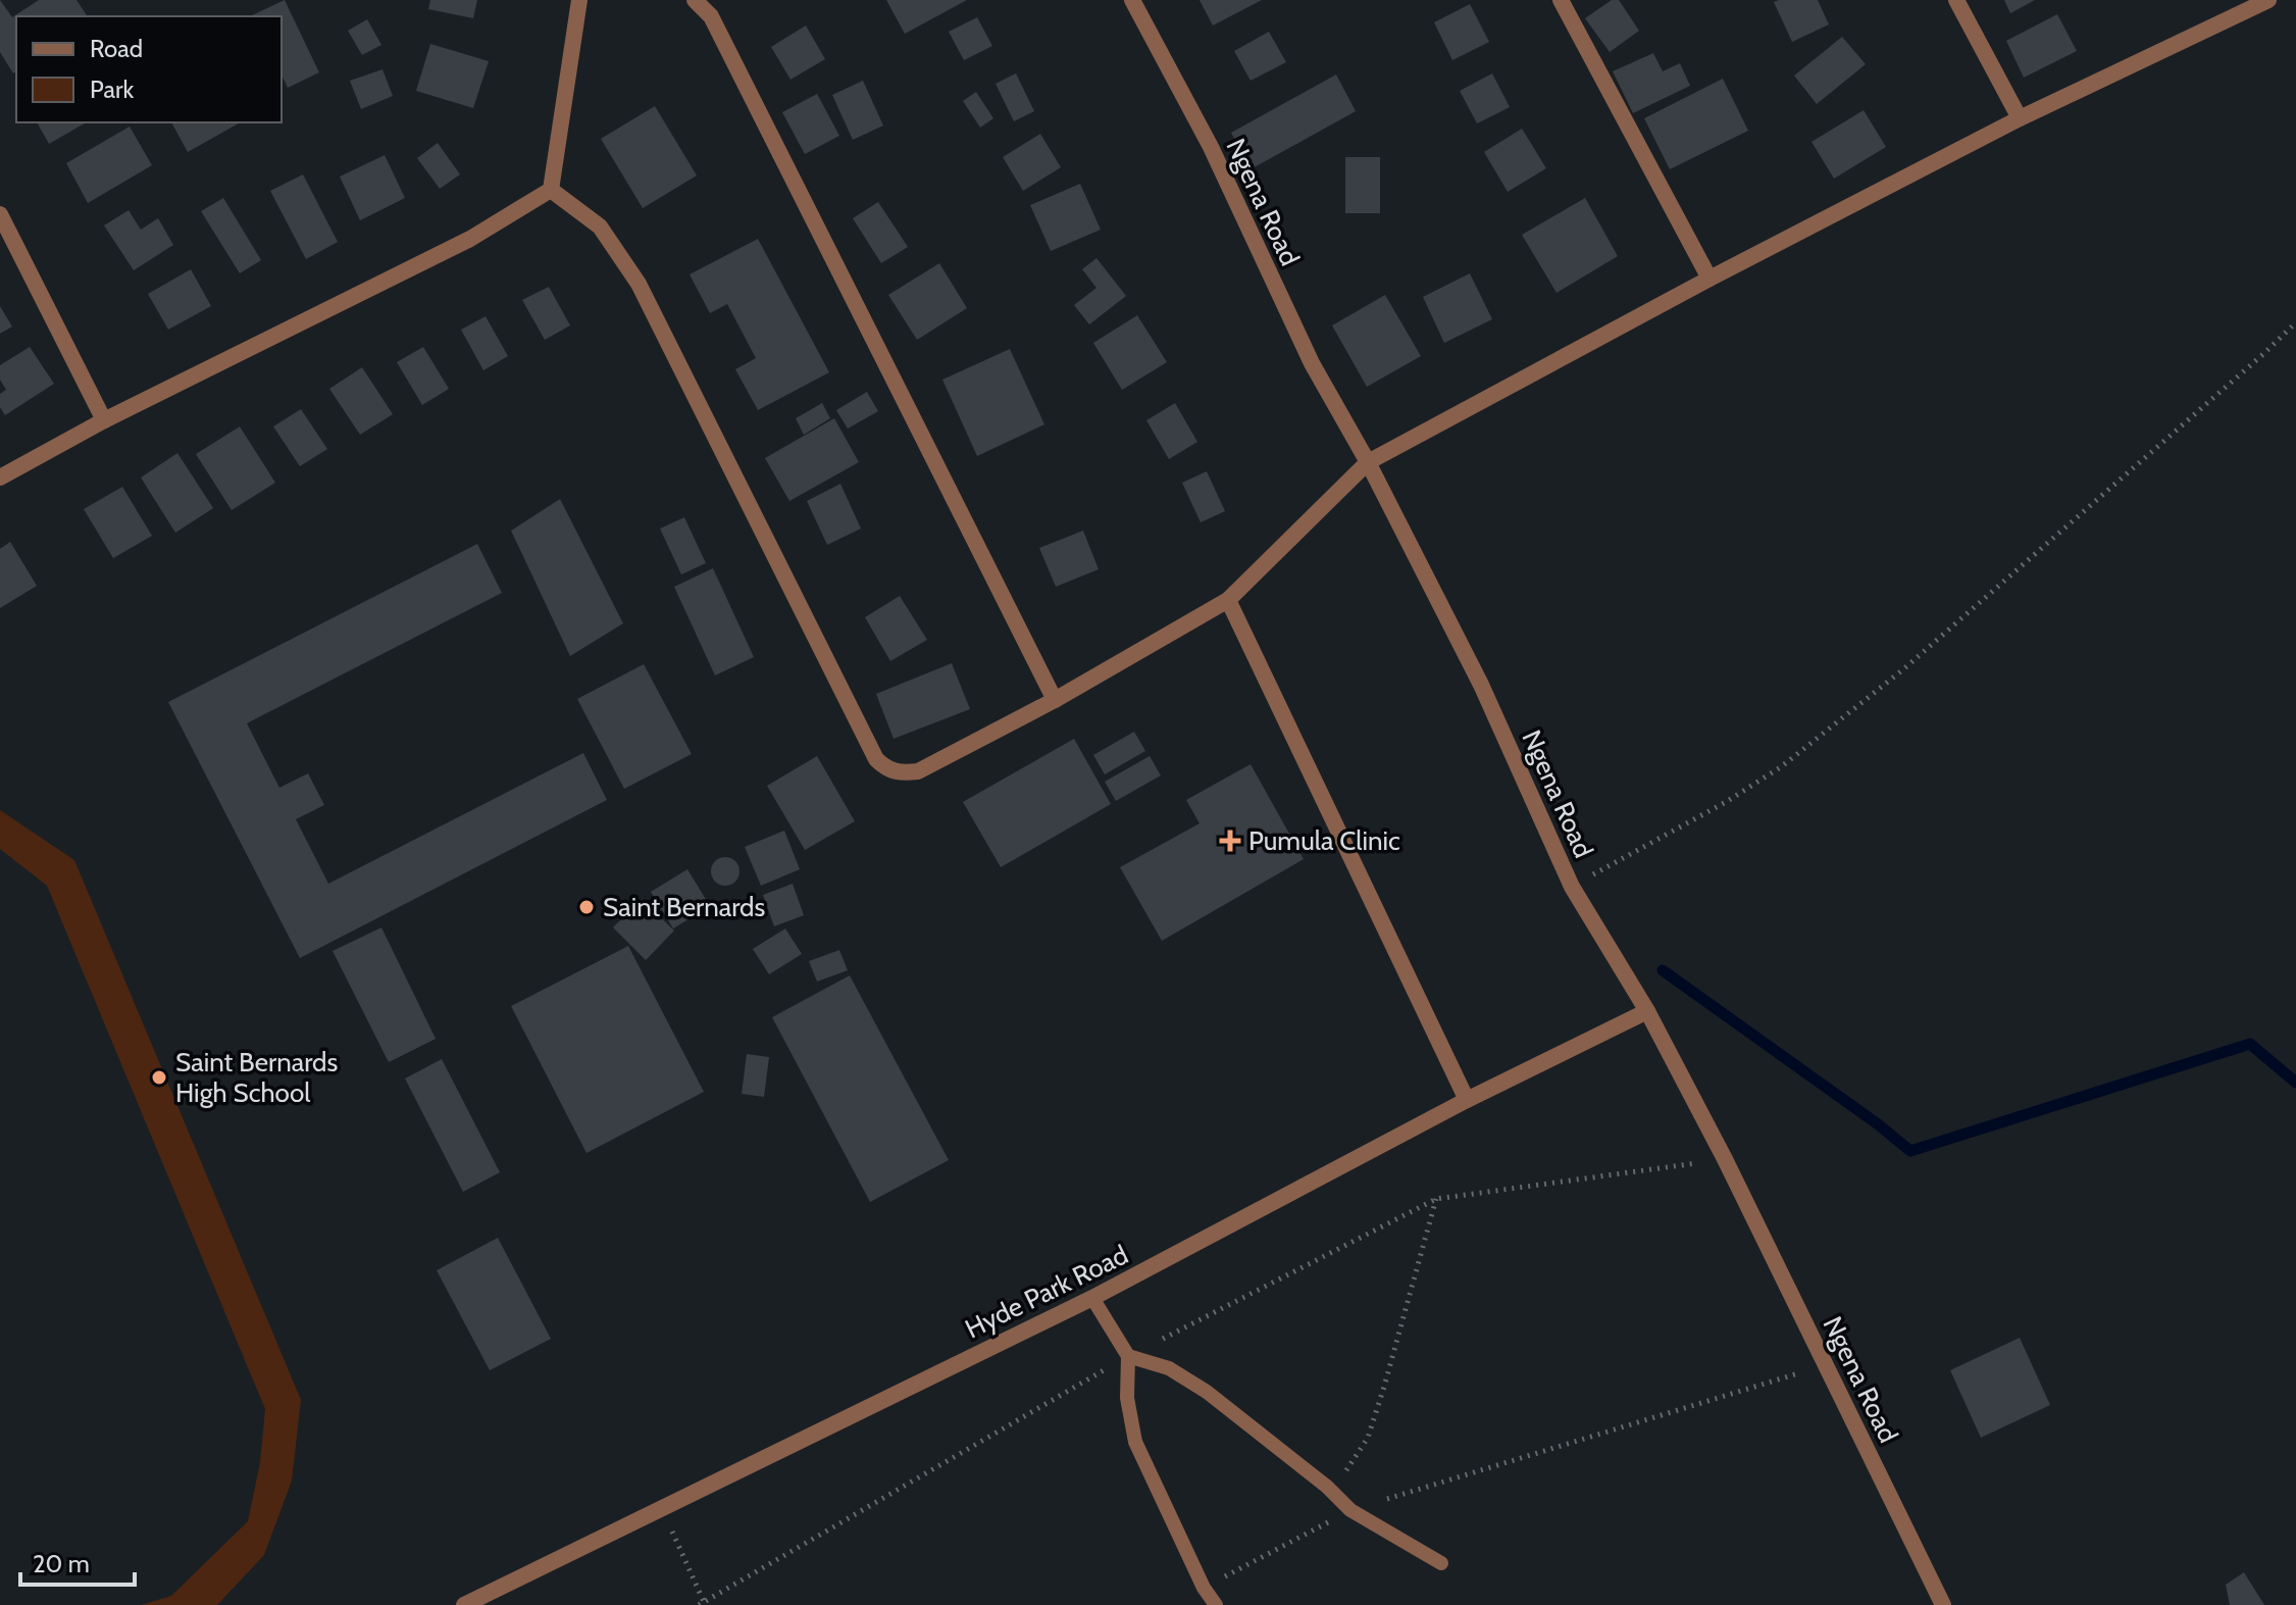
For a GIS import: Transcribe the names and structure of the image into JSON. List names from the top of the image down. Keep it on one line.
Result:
{"streets":{"street":["Ngena Road","Hyde Park Road"]},"crossings":[["Ngena Road","Hyde Park Road"]],"places":{"health":["Pumula Clinic"],"other":["Saint Bernards","Saint Bernards High School"]},"legend":["Road","Park"],"scale_bar":"20 m"}
